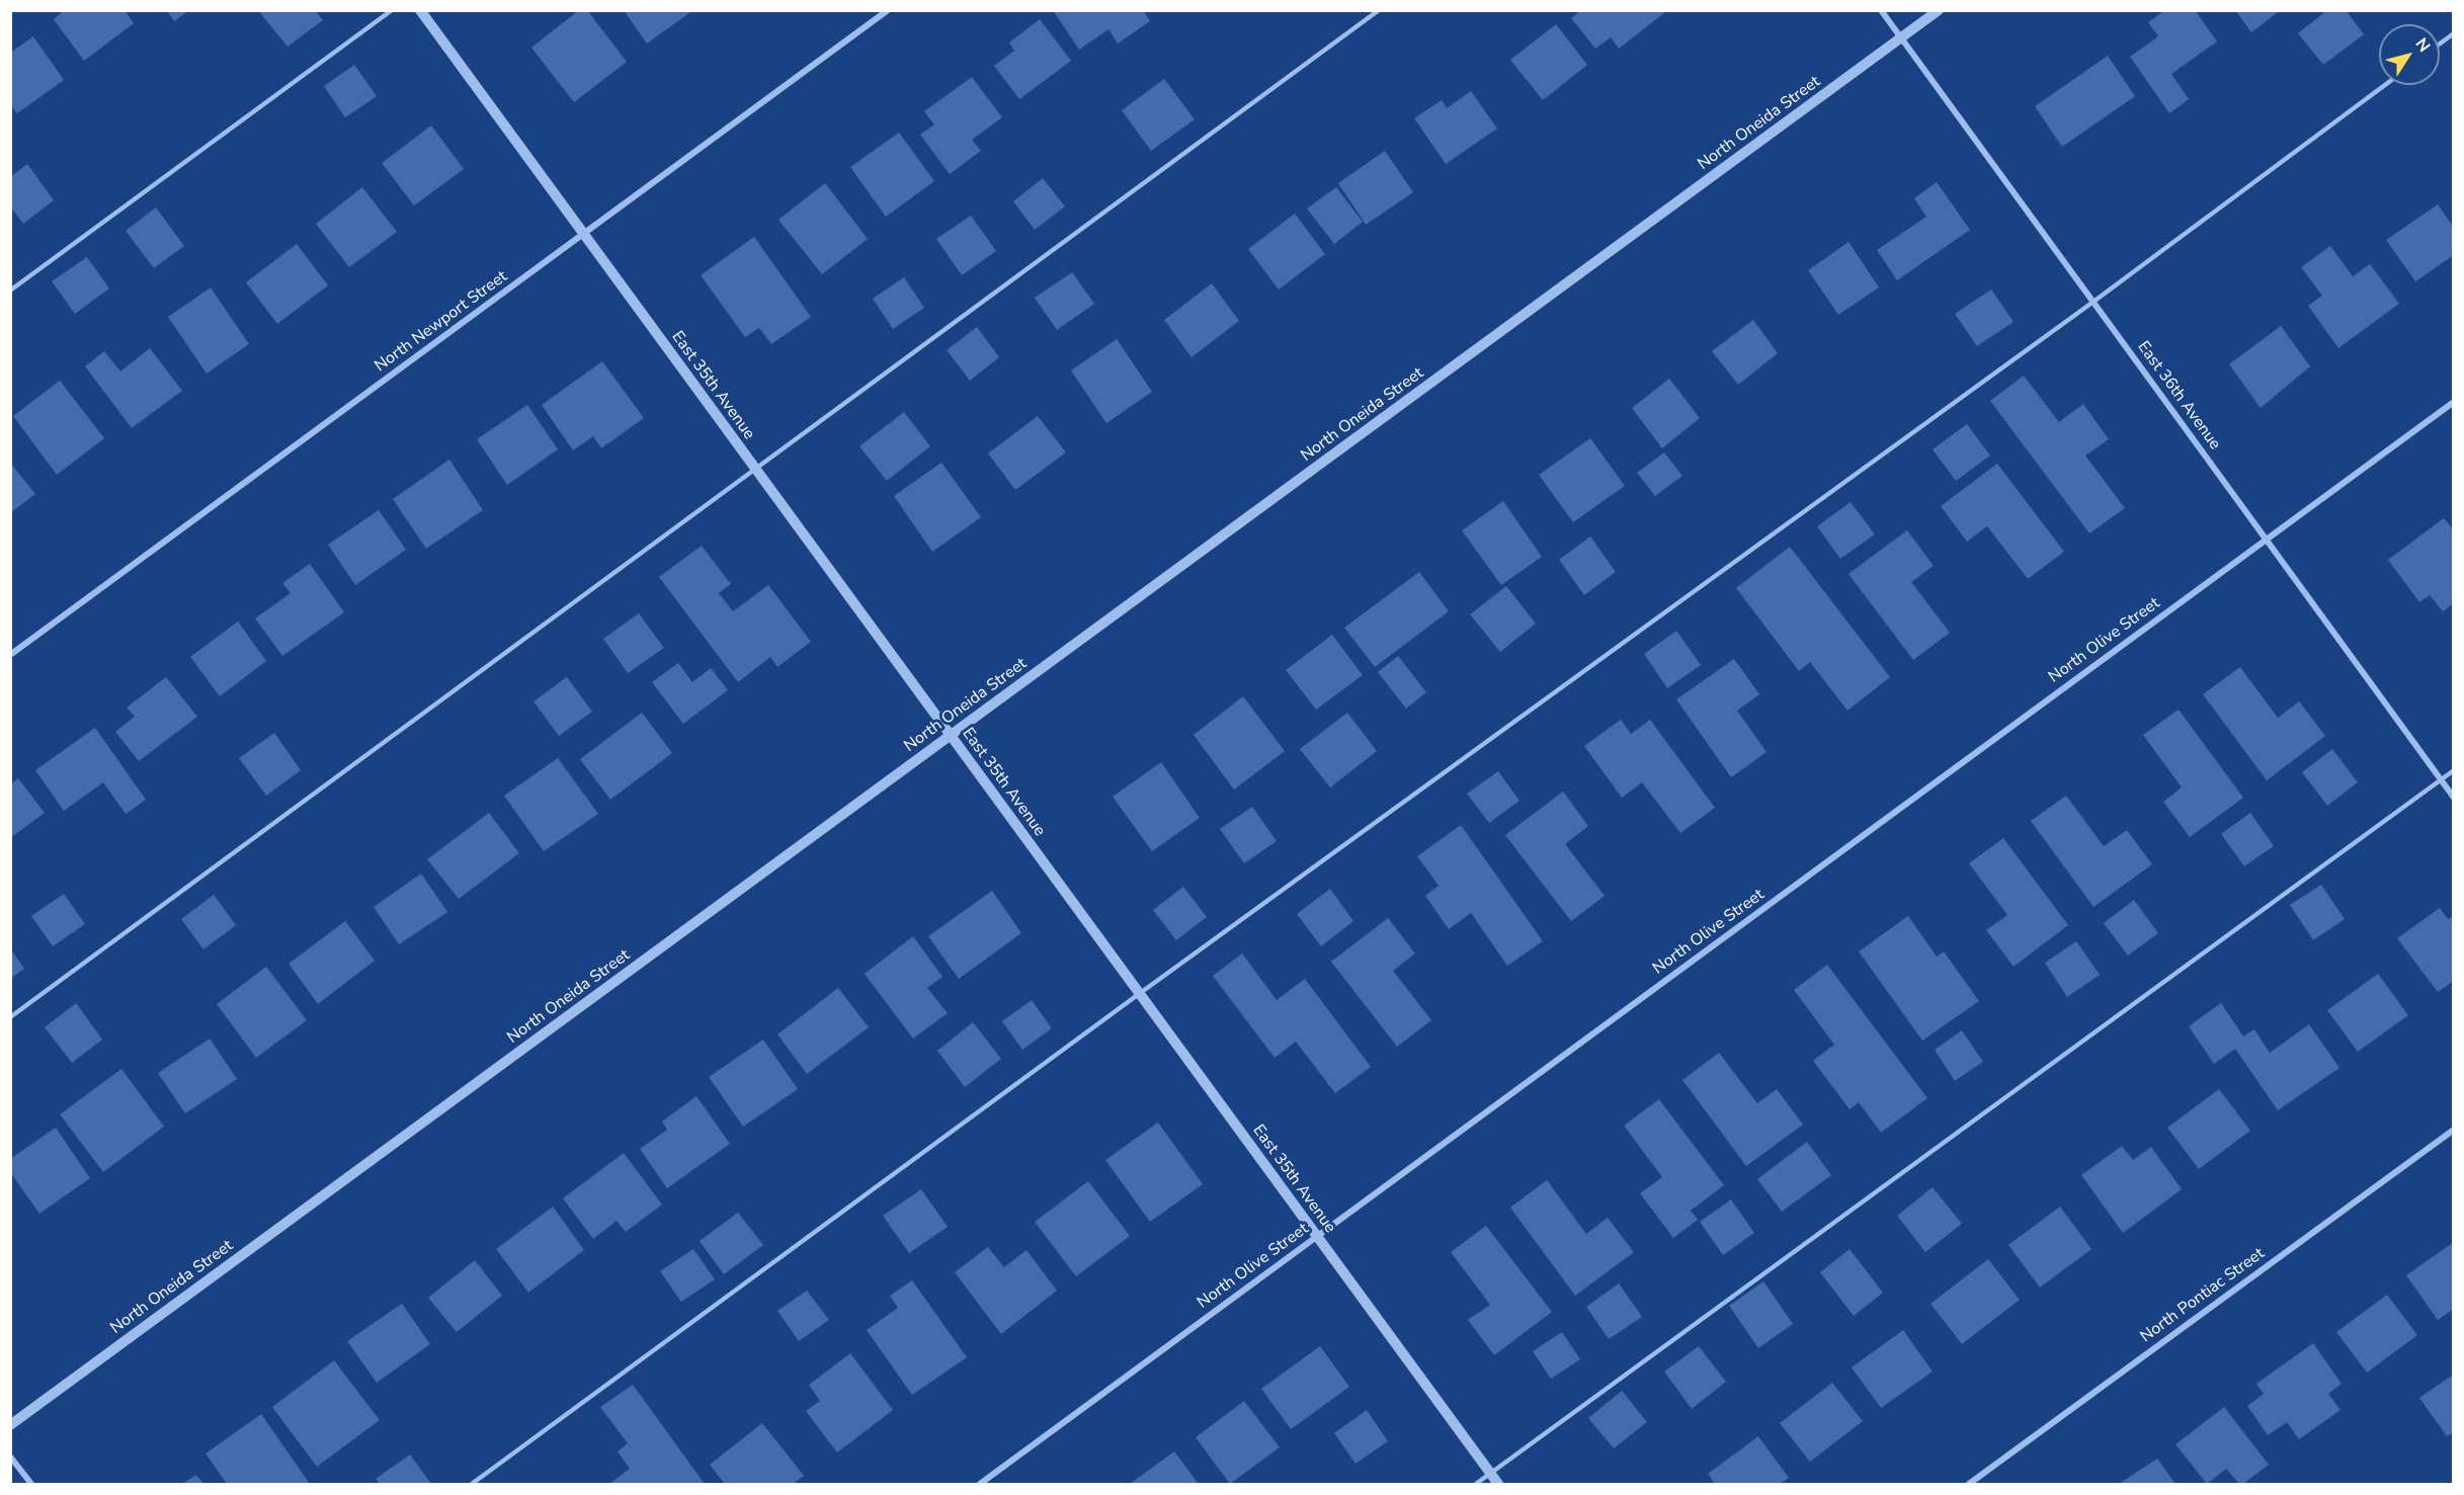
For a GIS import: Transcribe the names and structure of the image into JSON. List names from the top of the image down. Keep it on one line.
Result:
{"streets":{"street":["North Oneida Street","North Newport Street","East 35th Avenue","East 36th Avenue","North Olive Street","North Pontiac Street"]},"crossings":[["North Oneida Street","East 35th Avenue"],["North Oneida Street","East 36th Avenue"],["North Newport Street","East 35th Avenue"],["East 35th Avenue","North Olive Street"],["East 36th Avenue","North Olive Street"]],"north":"top right"}
